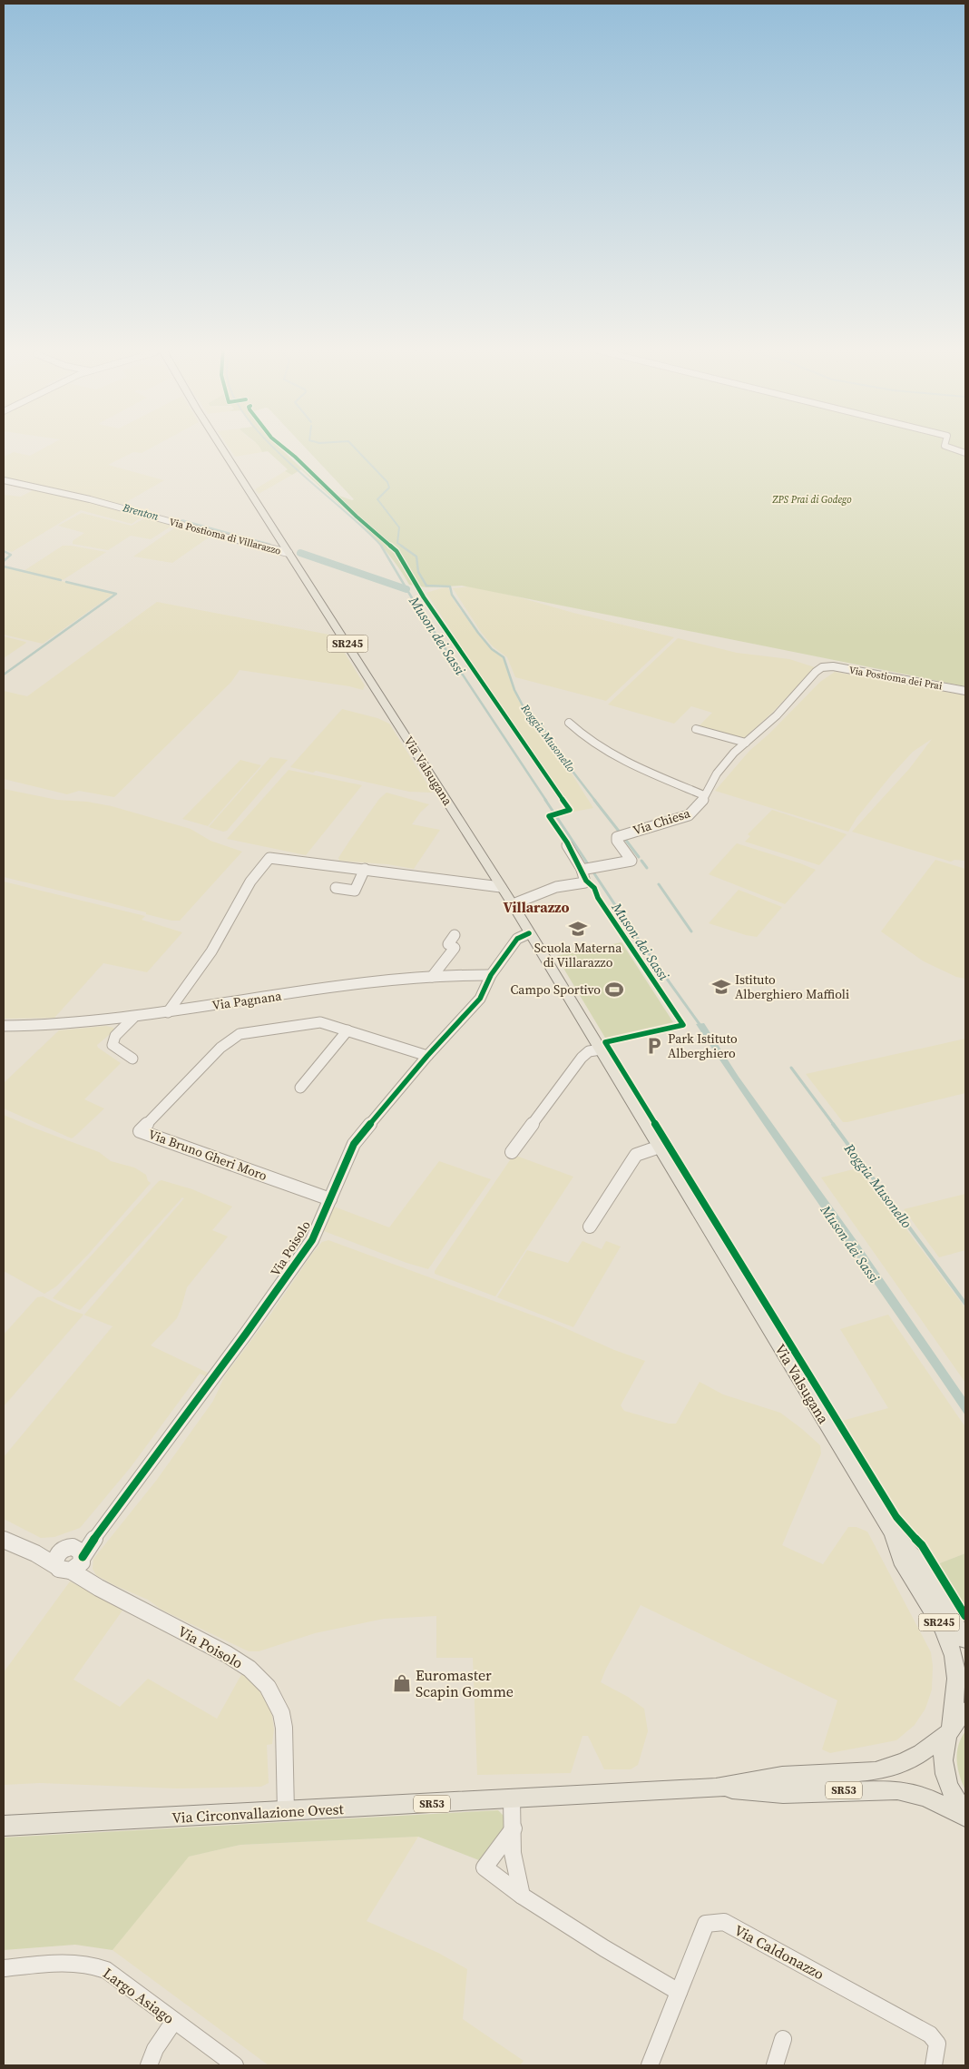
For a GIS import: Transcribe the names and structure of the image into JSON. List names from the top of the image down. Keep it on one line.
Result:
{"streets":{"main road":["SR245","Via Valsugana","SR53","Via Circonvallazione Ovest"],"street":["Via Postioma di Villarazzo","Via Postioma dei Prai","Via Chiesa","Via Pagnana","Via Bruno Gheri Moro","Via Poisolo","Via Caldonazzo","Largo Asiago"]},"crossings":[["Via Postioma di Villarazzo","Via Valsugana"],["Via Postioma dei Prai","Via Chiesa"],["Via Valsugana","Via Poisolo"],["Via Valsugana","Via Circonvallazione Ovest"],["Via Pagnana","Via Poisolo"],["Via Bruno Gheri Moro","Via Poisolo"],["Via Poisolo","Via Circonvallazione Ovest"]],"districts":["Villarazzo"],"water":["Brenton","Muson dei Sassi","Roggia Musonello"],"parks":["ZPS Prai di Godego"],"places":{"school or university":["Scuola Materna di Villarazzo","Istituto Alberghiero Maffioli"],"sports":["Campo Sportivo"],"parking":["Park Istituto Alberghiero"],"shop":["Euromaster Scapin Gomme"]}}
